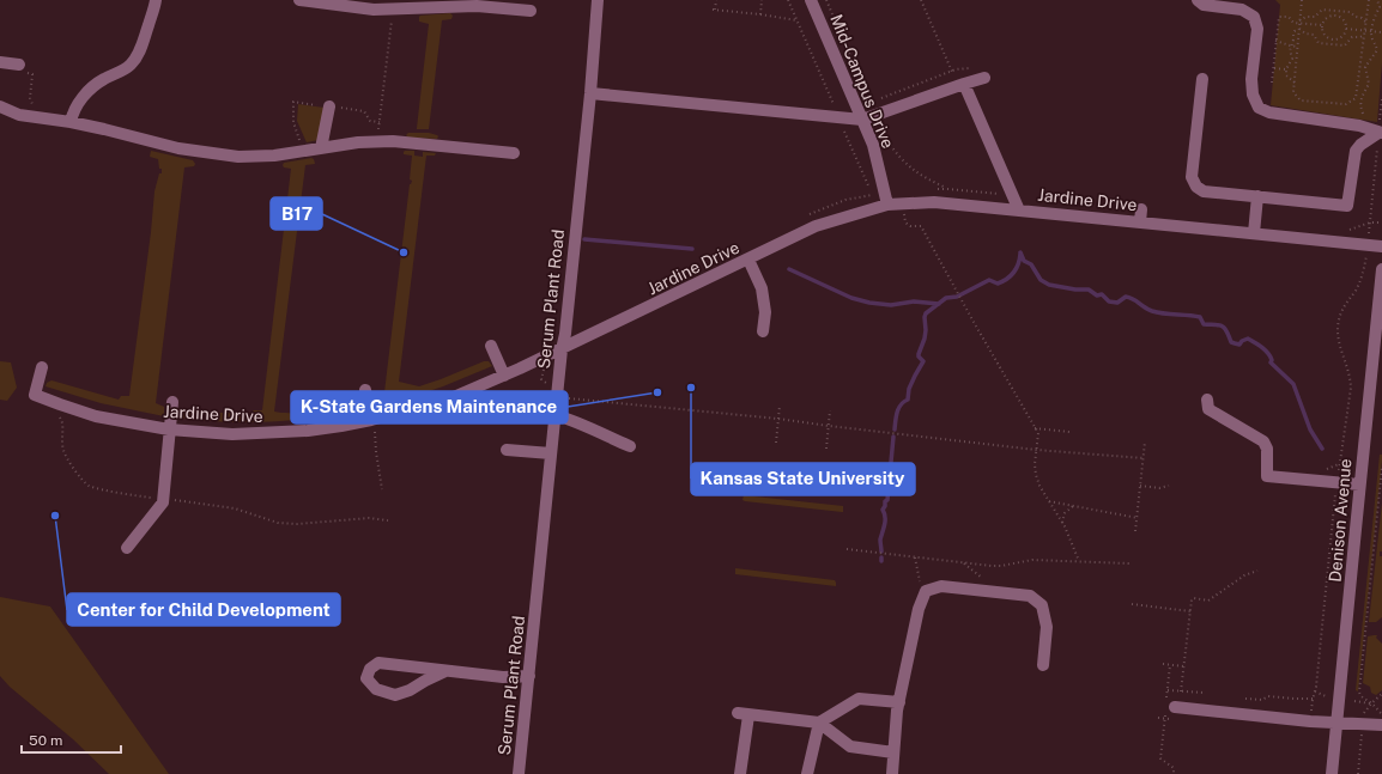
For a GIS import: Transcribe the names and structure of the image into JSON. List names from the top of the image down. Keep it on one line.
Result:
{"streets":{"street":["Mid-Campus Drive","Jardine Drive","Serum Plant Road","Denison Avenue"]},"crossings":[["Mid-Campus Drive","Jardine Drive"],["Jardine Drive","Serum Plant Road"]],"places":["B17","Kansas State University","K-State Gardens Maintenance","Center for Child Development"],"scale_bar":"50 m"}
